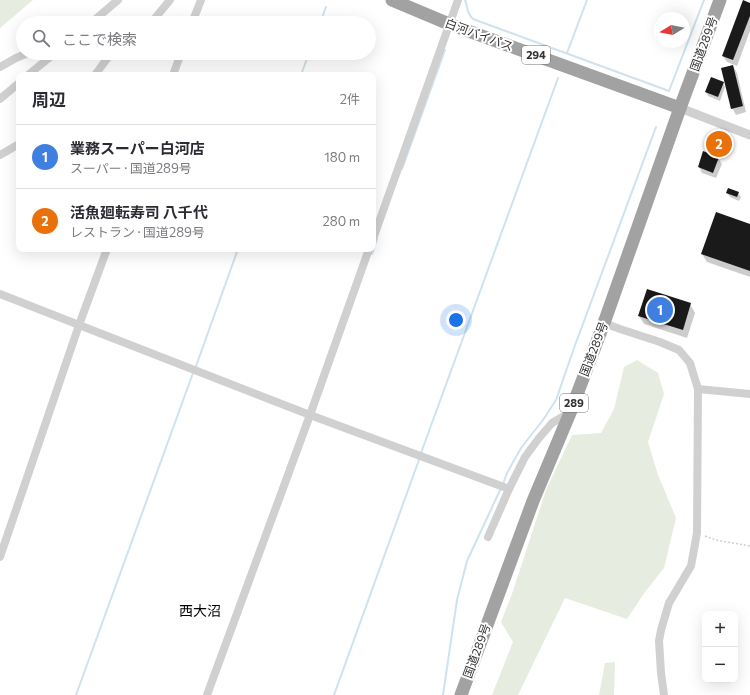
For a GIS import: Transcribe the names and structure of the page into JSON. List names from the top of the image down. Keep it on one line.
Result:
{"streets":{"highway":["白河バイパス","国道289号","294","289"]},"crossings":[["白河バイパス","国道289号"]],"districts":["西大沼"],"north":"left","page":{"search":"ここで検索","heading":["周辺","2件"],"list":[{"mark":"1","name":"業務スーパー白河店","note":"スーパー · 国道289号","value":"180 m"},{"mark":"2","name":"活魚廻転寿司 八千代","note":"レストラン · 国道289号","value":"280 m"}],"pins":["2","1"],"map_buttons":["+","−"]}}
